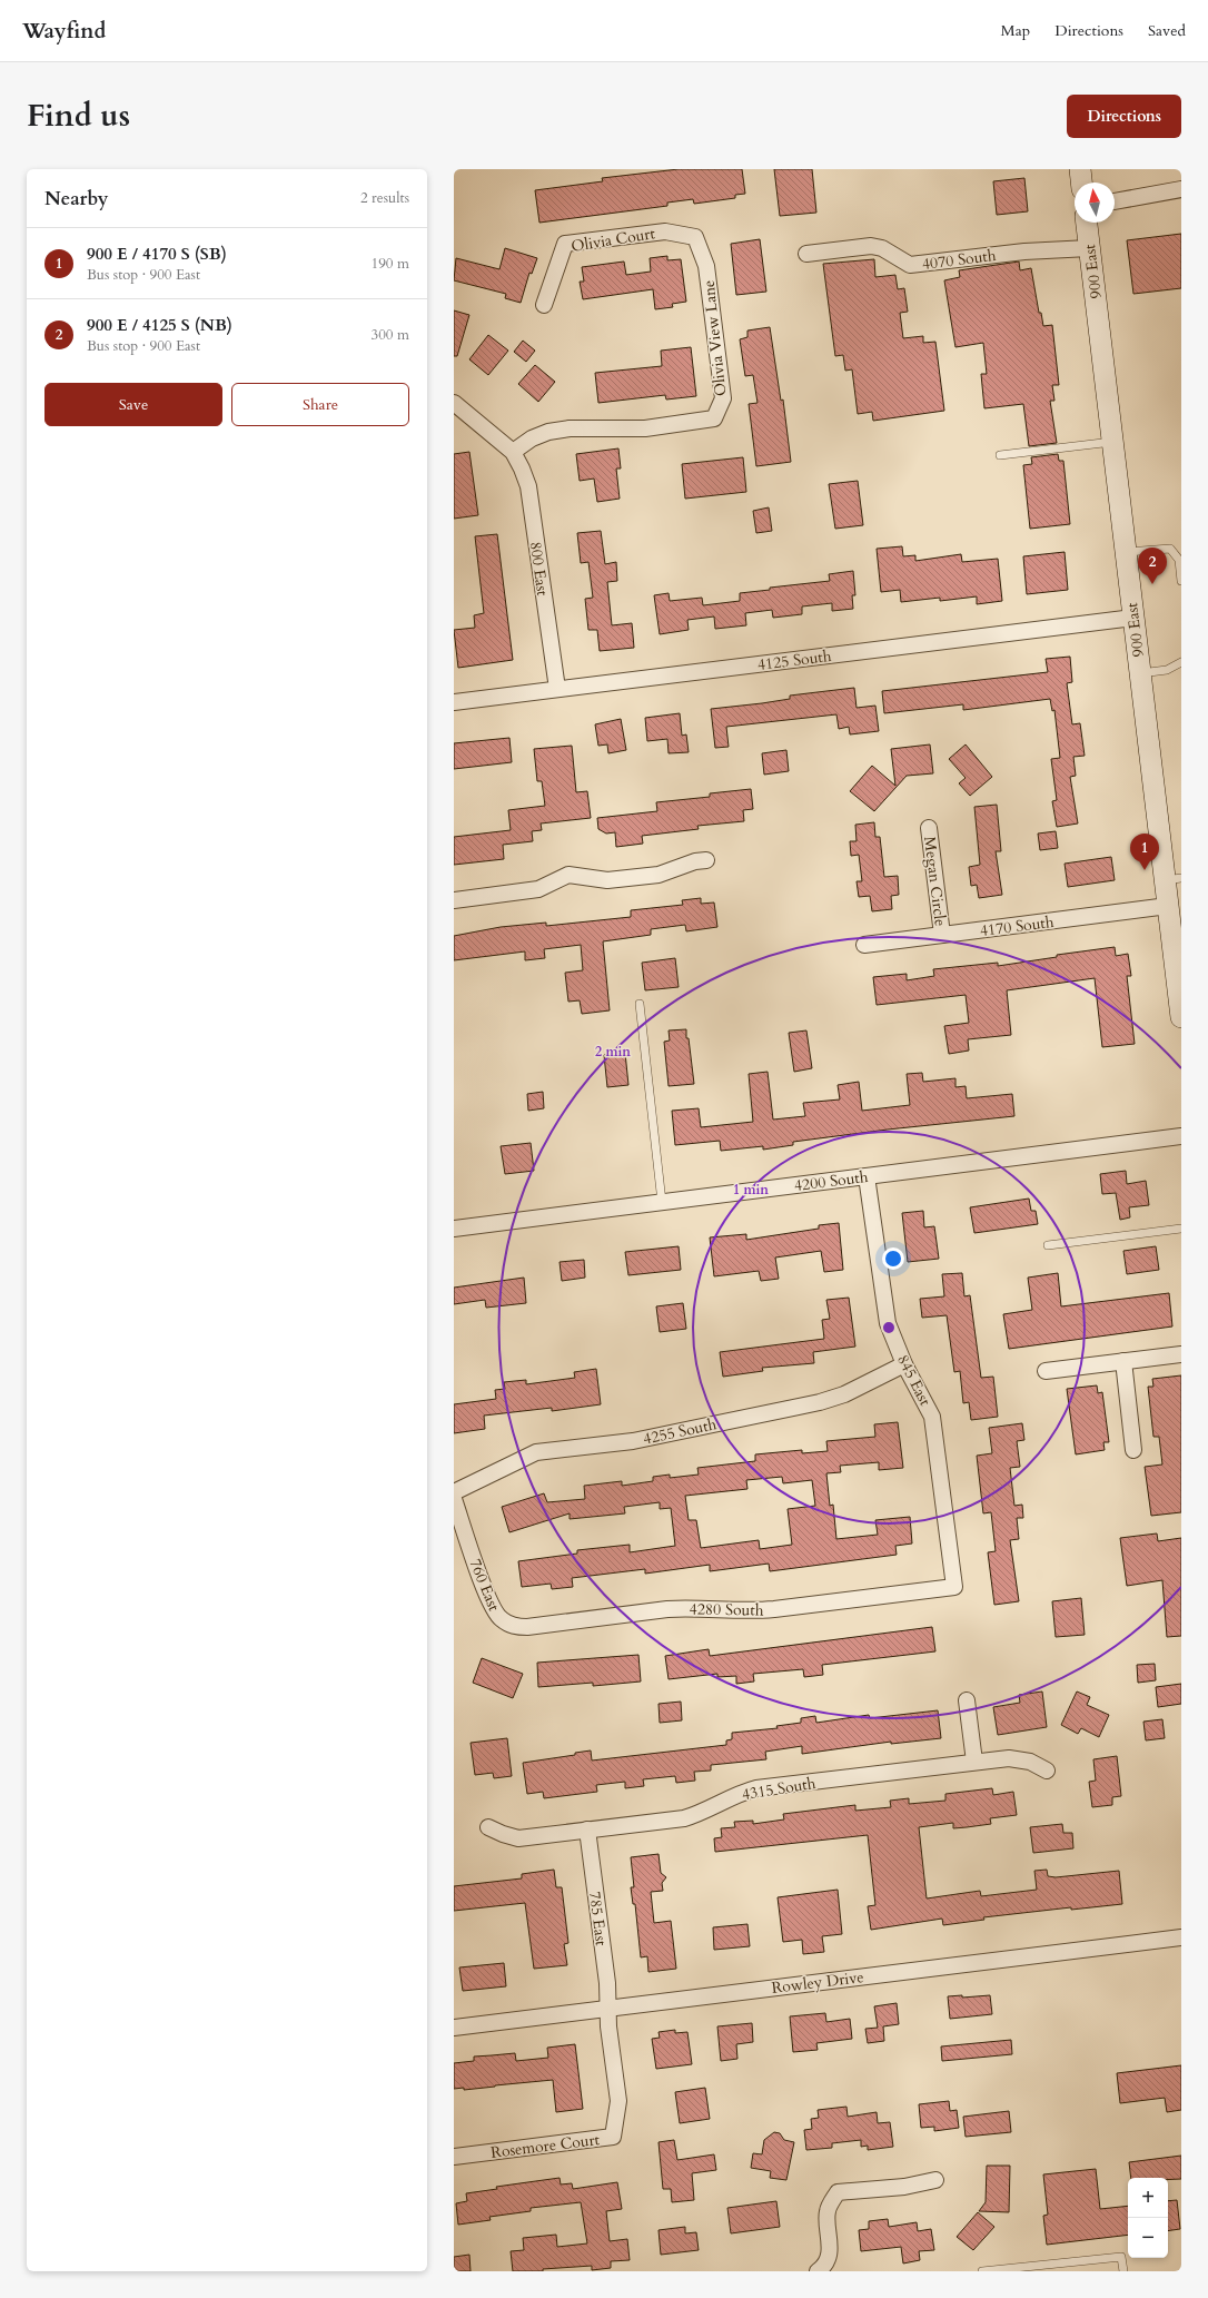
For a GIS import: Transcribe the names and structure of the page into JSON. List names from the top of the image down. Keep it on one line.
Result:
{"streets":{"main road":["900 East"],"street":["Olivia Court","4070 South","Olivia View Lane","800 East","4125 South","Megan Circle","4170 South","4200 South","845 East","4255 South","760 East","4280 South","4315 South","785 East","Rowley Drive","Rosemore Court"]},"crossings":[["Olivia Court","Olivia View Lane"],["4070 South","900 East"],["900 East","4125 South"],["900 East","4170 South"],["Olivia View Lane","800 East"],["800 East","4125 South"],["Megan Circle","4170 South"],["4200 South","845 East"],["845 East","4255 South"],["845 East","4280 South"],["760 East","4280 South"],["4315 South","785 East"],["785 East","Rowley Drive"],["785 East","Rosemore Court"],["Rowley Drive","Rosemore Court"]],"north":"top","page":{"header":"Wayfind","nav":["Map","Directions","Saved"],"title":"Find us","buttons":["Directions",["Save","Share"]],"heading":["Nearby","2 results"],"list":[{"mark":"1","name":"900 E / 4170 S (SB)","note":"Bus stop · 900 East","value":"190 m"},{"mark":"2","name":"900 E / 4125 S (NB)","note":"Bus stop · 900 East","value":"300 m"}],"pins":["2","1"],"map_buttons":["+","−"]},"rings":["2 min","1 min"]}
